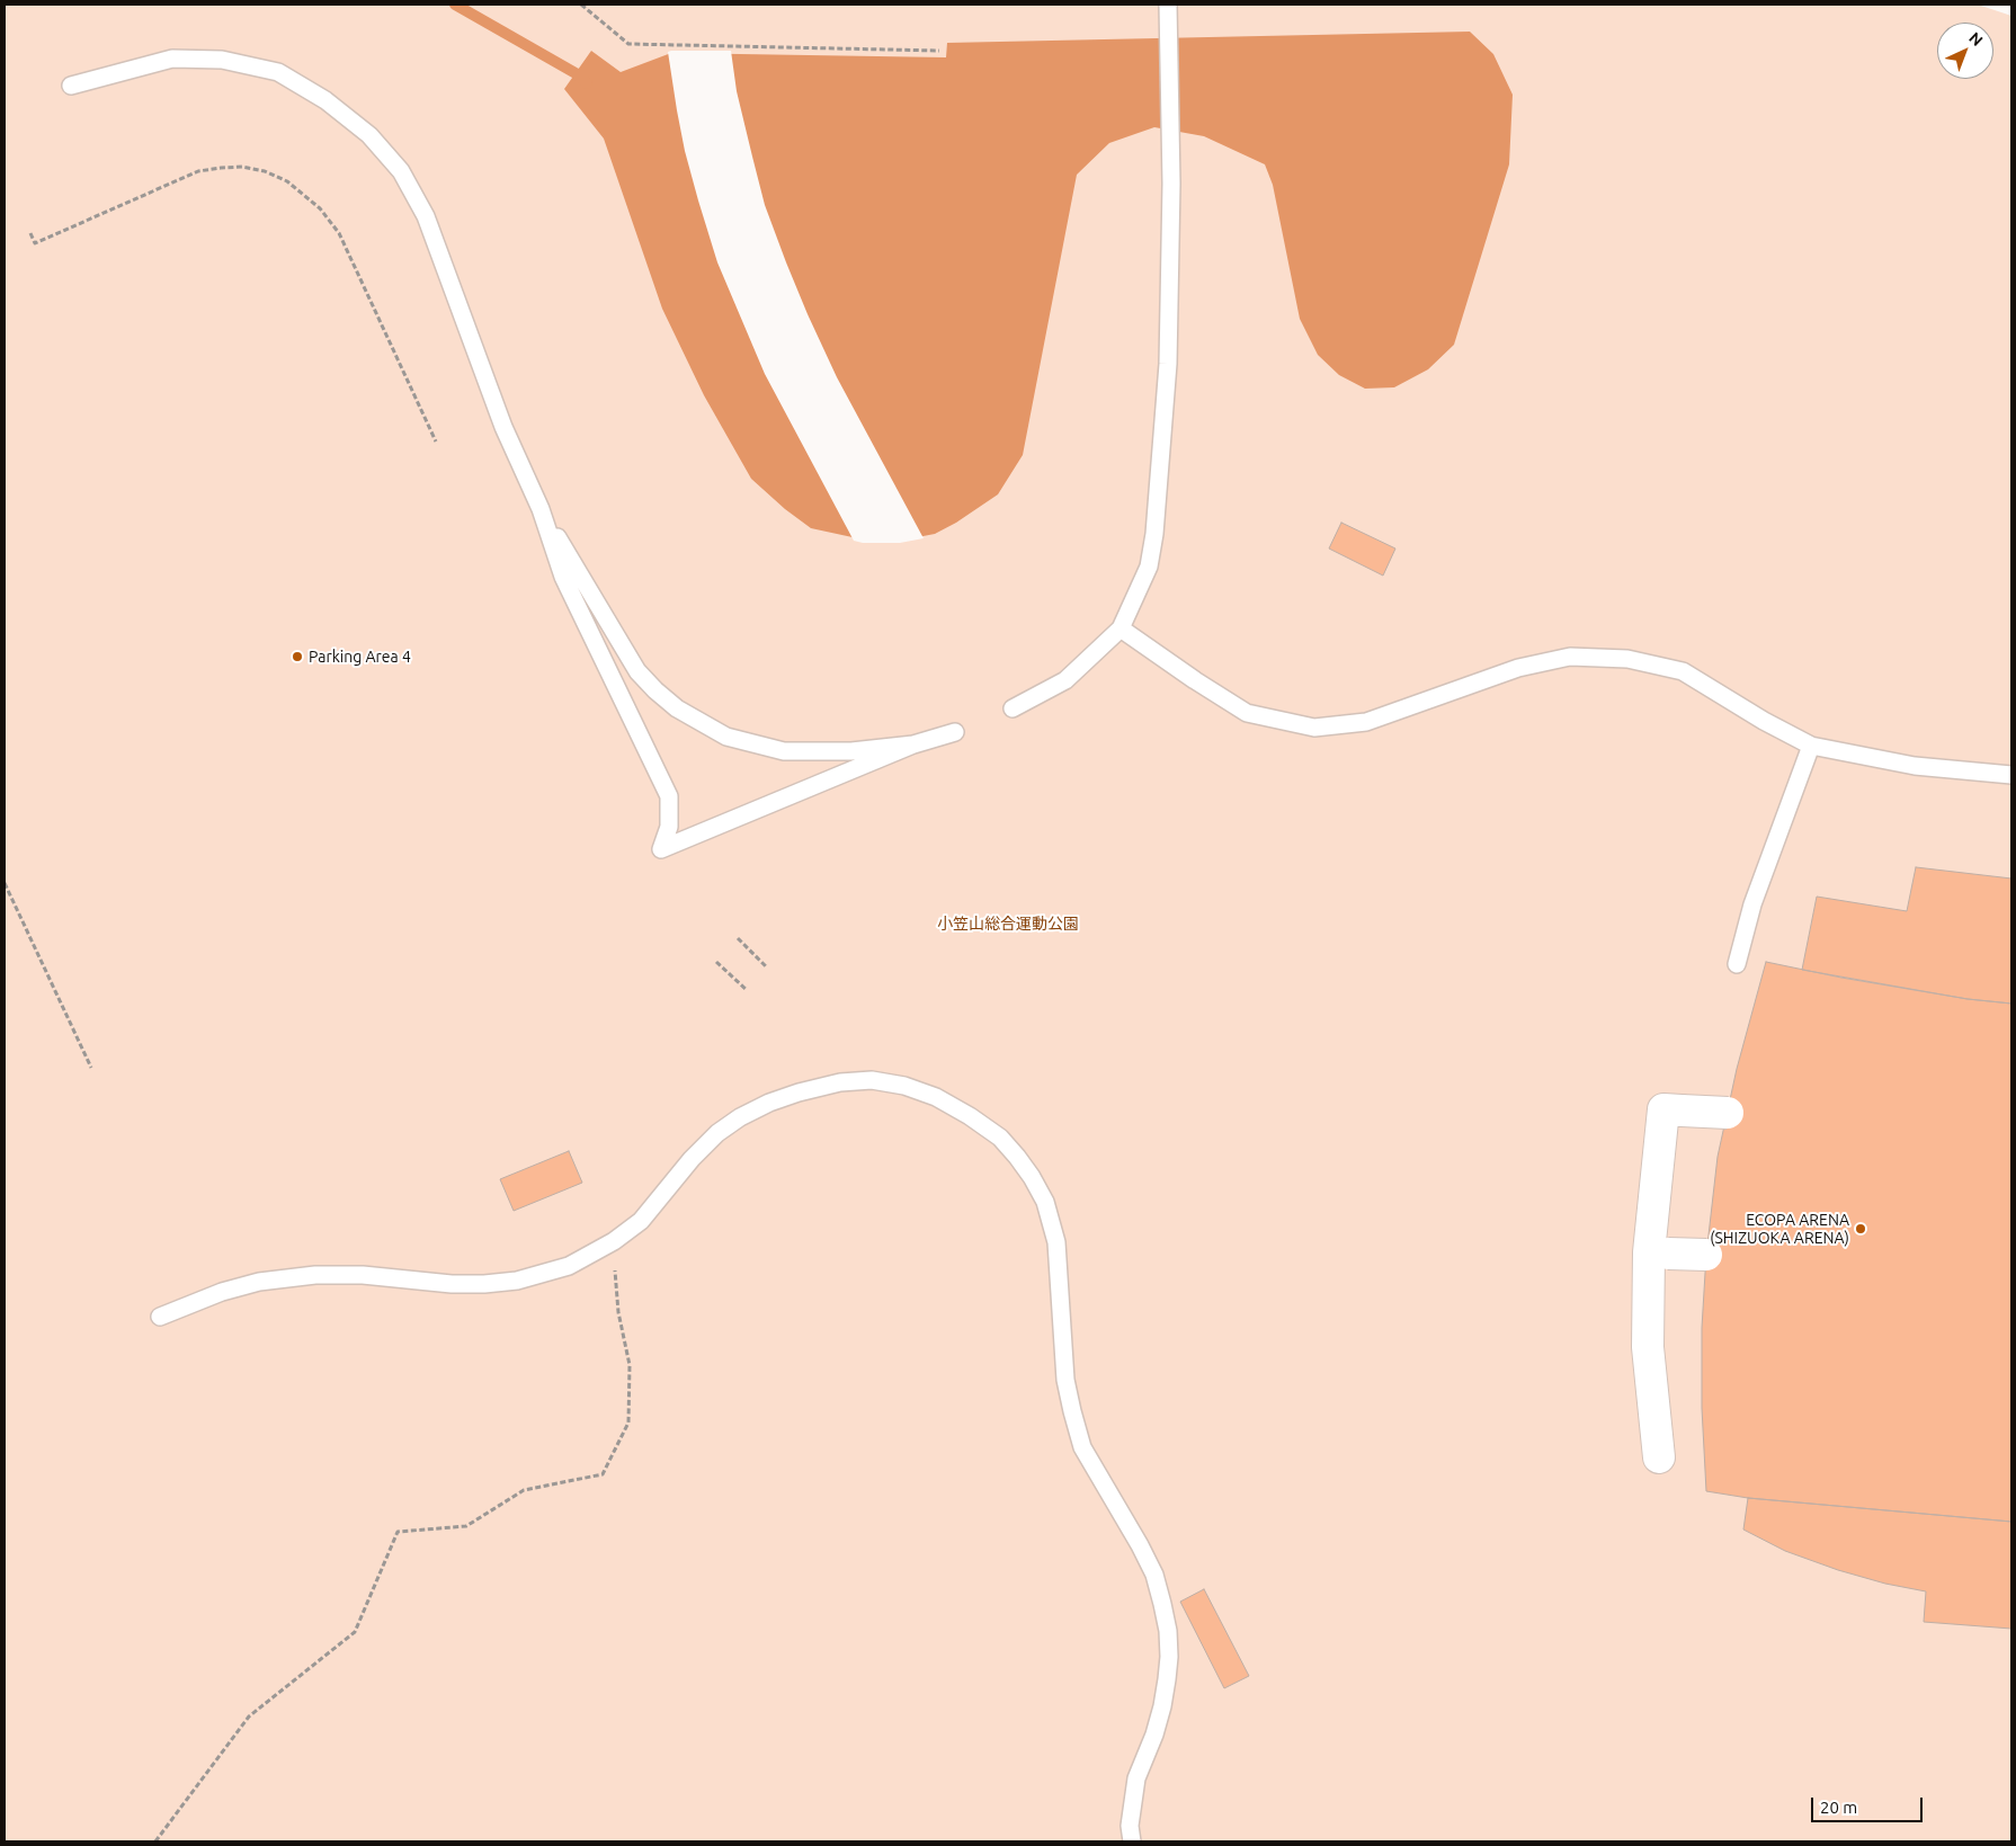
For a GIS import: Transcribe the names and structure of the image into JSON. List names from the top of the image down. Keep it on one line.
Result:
{"parks":["小笠山総合運動公園"],"places":["Parking Area 4","ECOPA ARENA (SHIZUOKA ARENA)"],"scale_bar":"20 m","north":"top right"}
